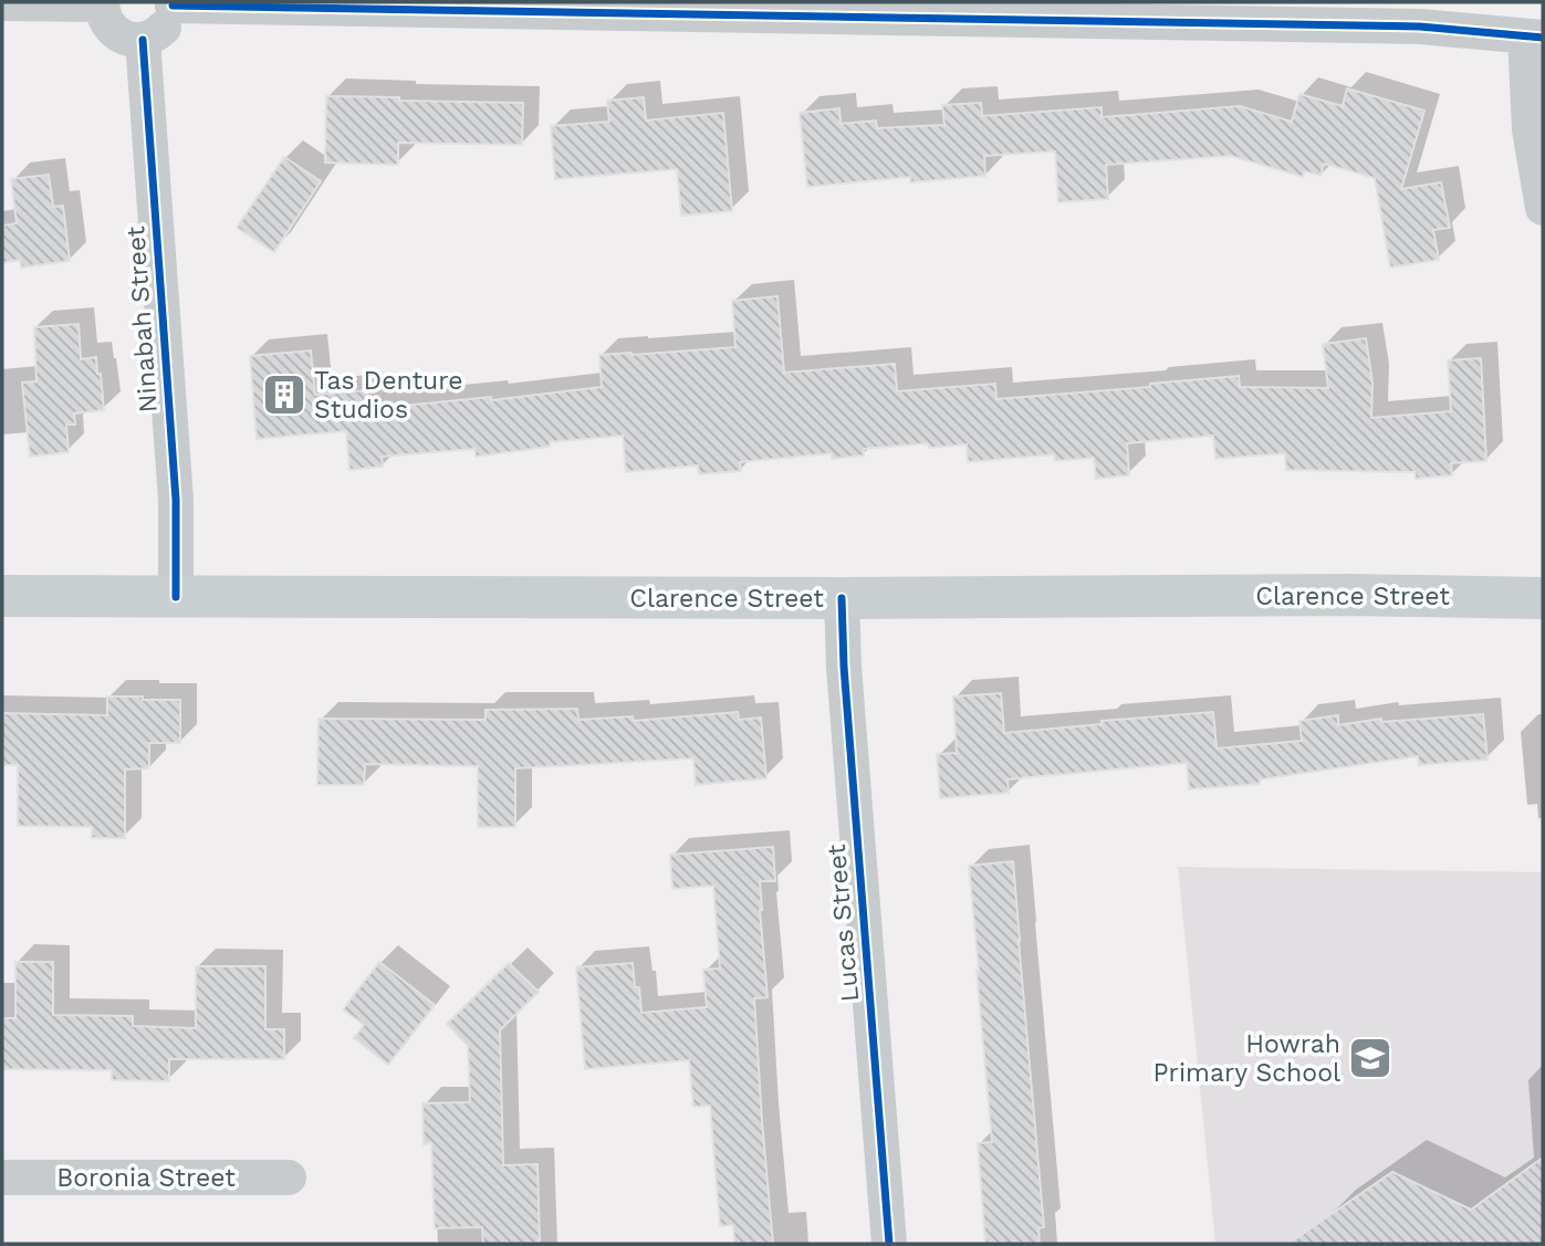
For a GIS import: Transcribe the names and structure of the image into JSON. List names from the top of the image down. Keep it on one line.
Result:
{"streets":{"main road":["Clarence Street"],"street":["Ninabah Street","Lucas Street","Boronia Street"]},"crossings":[["Ninabah Street","Clarence Street"],["Clarence Street","Lucas Street"]],"places":{"building":["Tas Denture Studios"],"school or university":["Howrah Primary School"]}}
